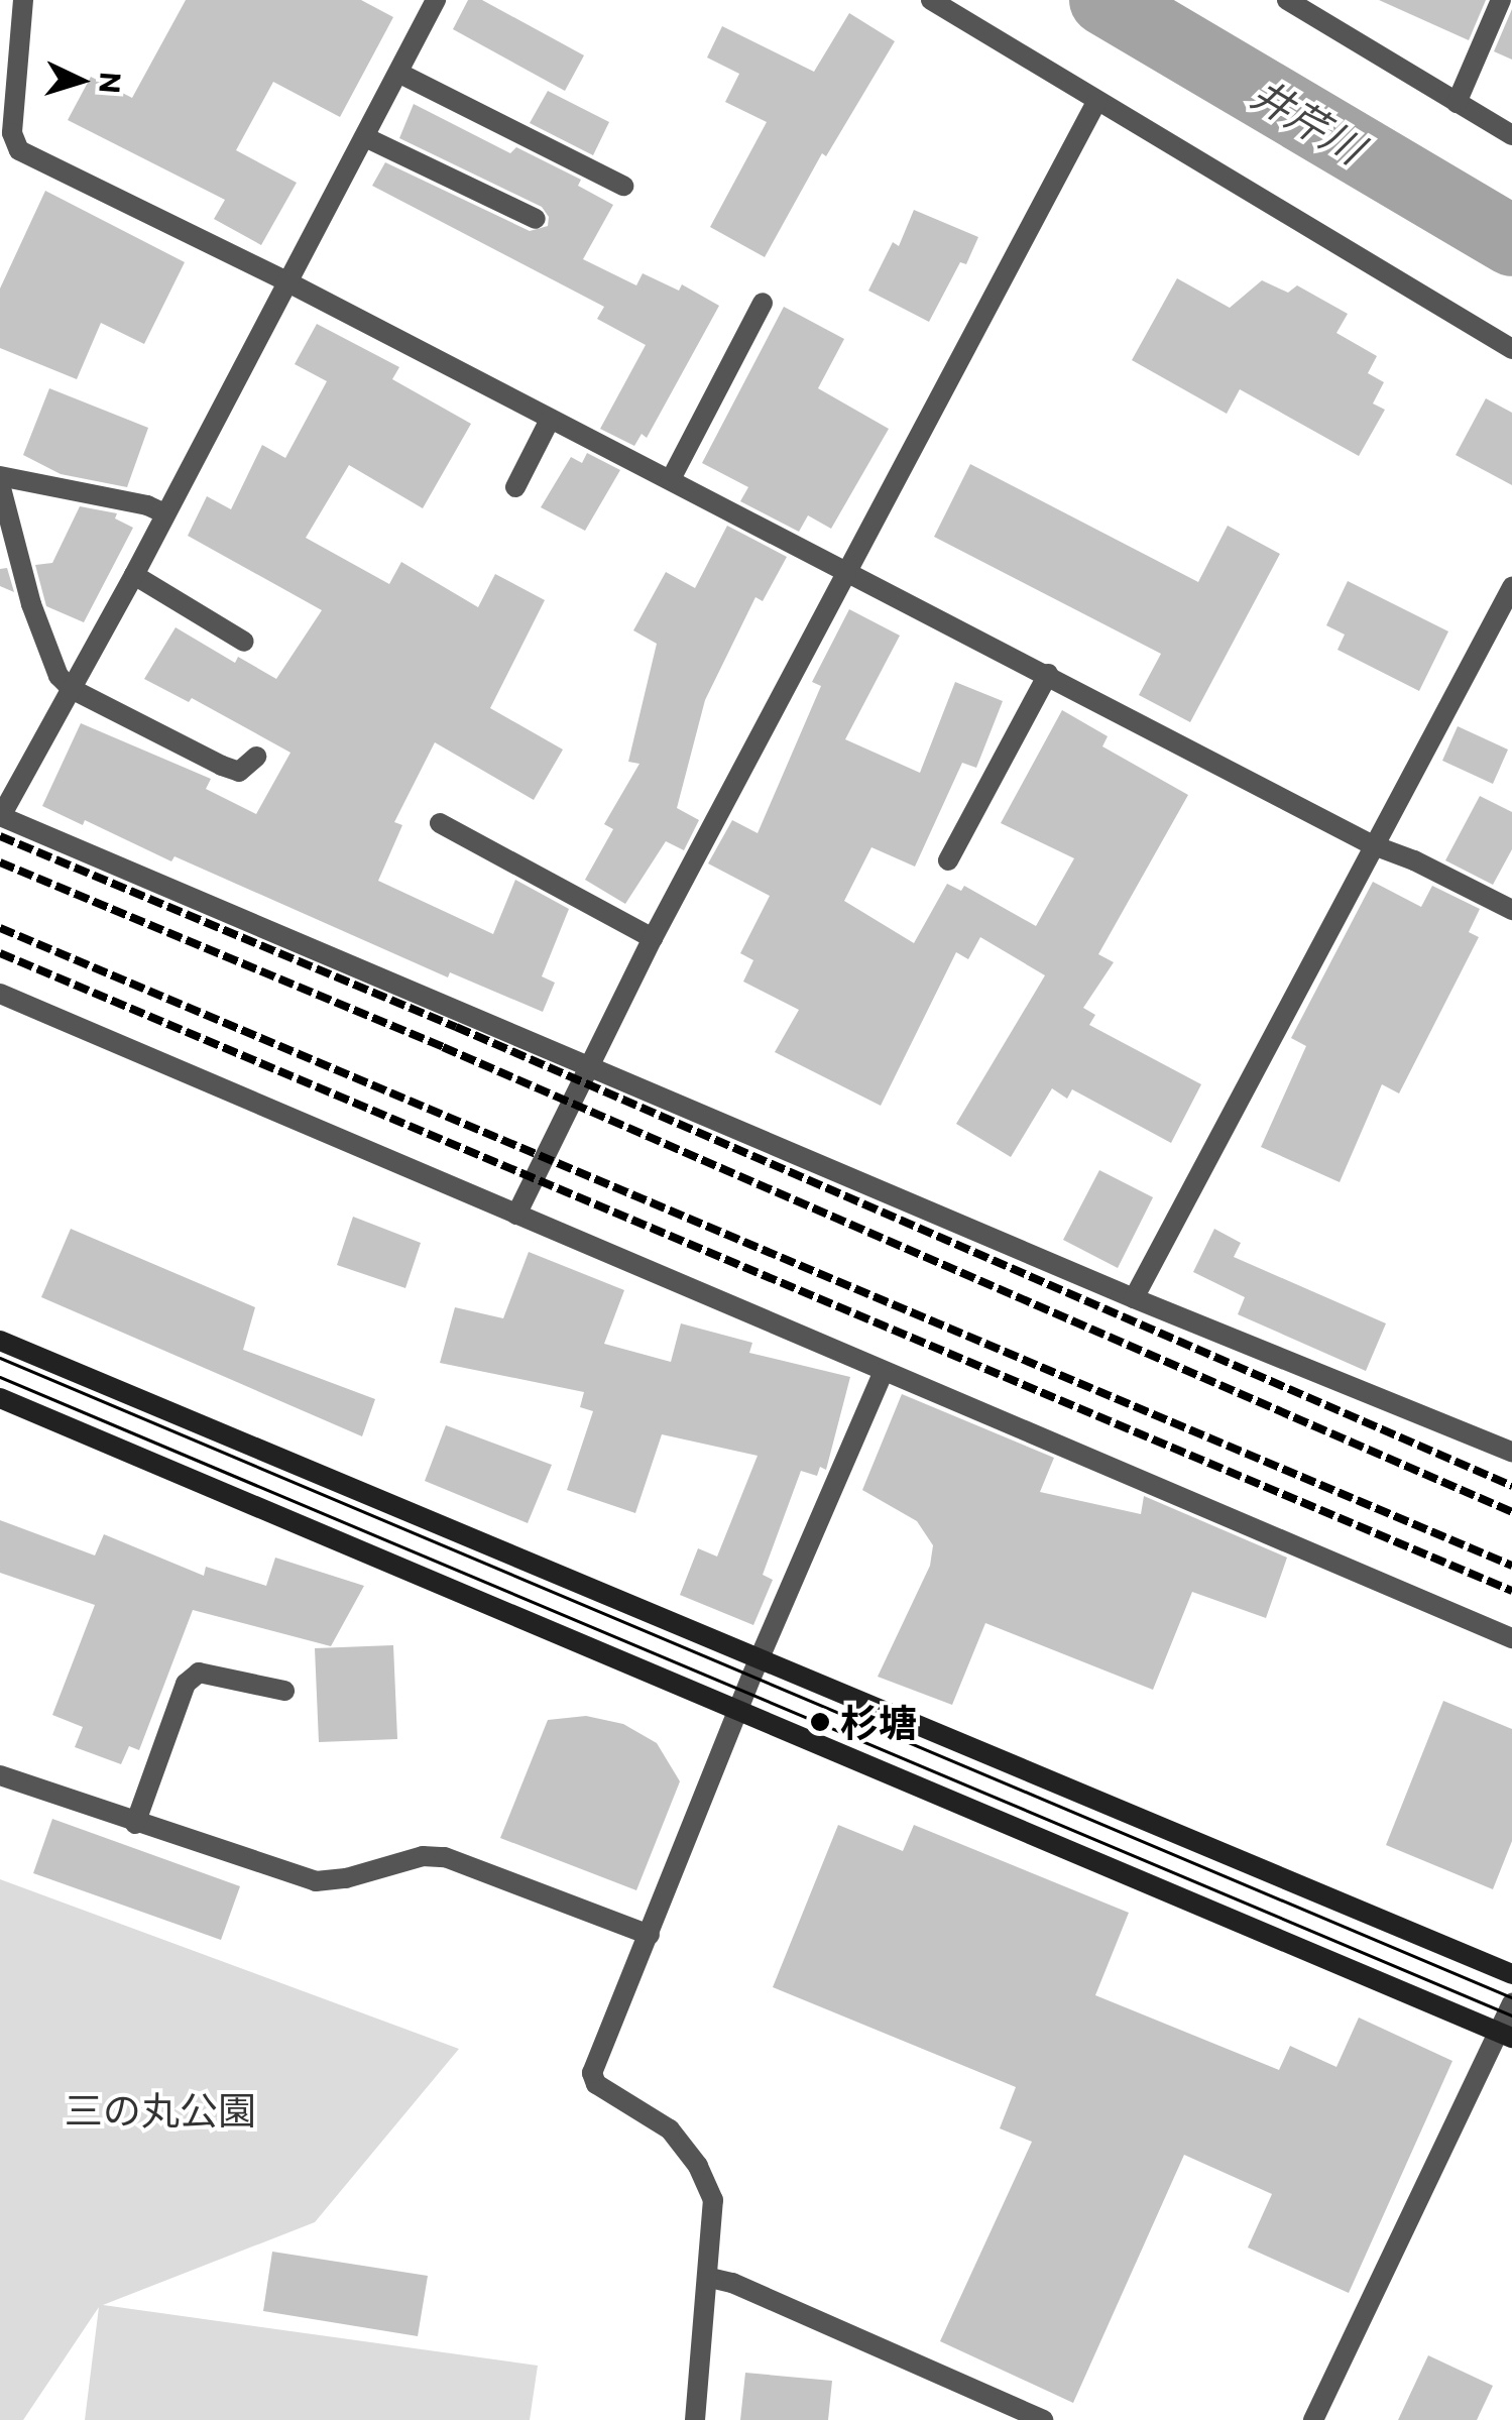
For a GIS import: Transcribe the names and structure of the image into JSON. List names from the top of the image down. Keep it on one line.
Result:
{"water":["井芹川"],"parks":["三の丸公園"],"places":["杉塘"],"north":"right"}
